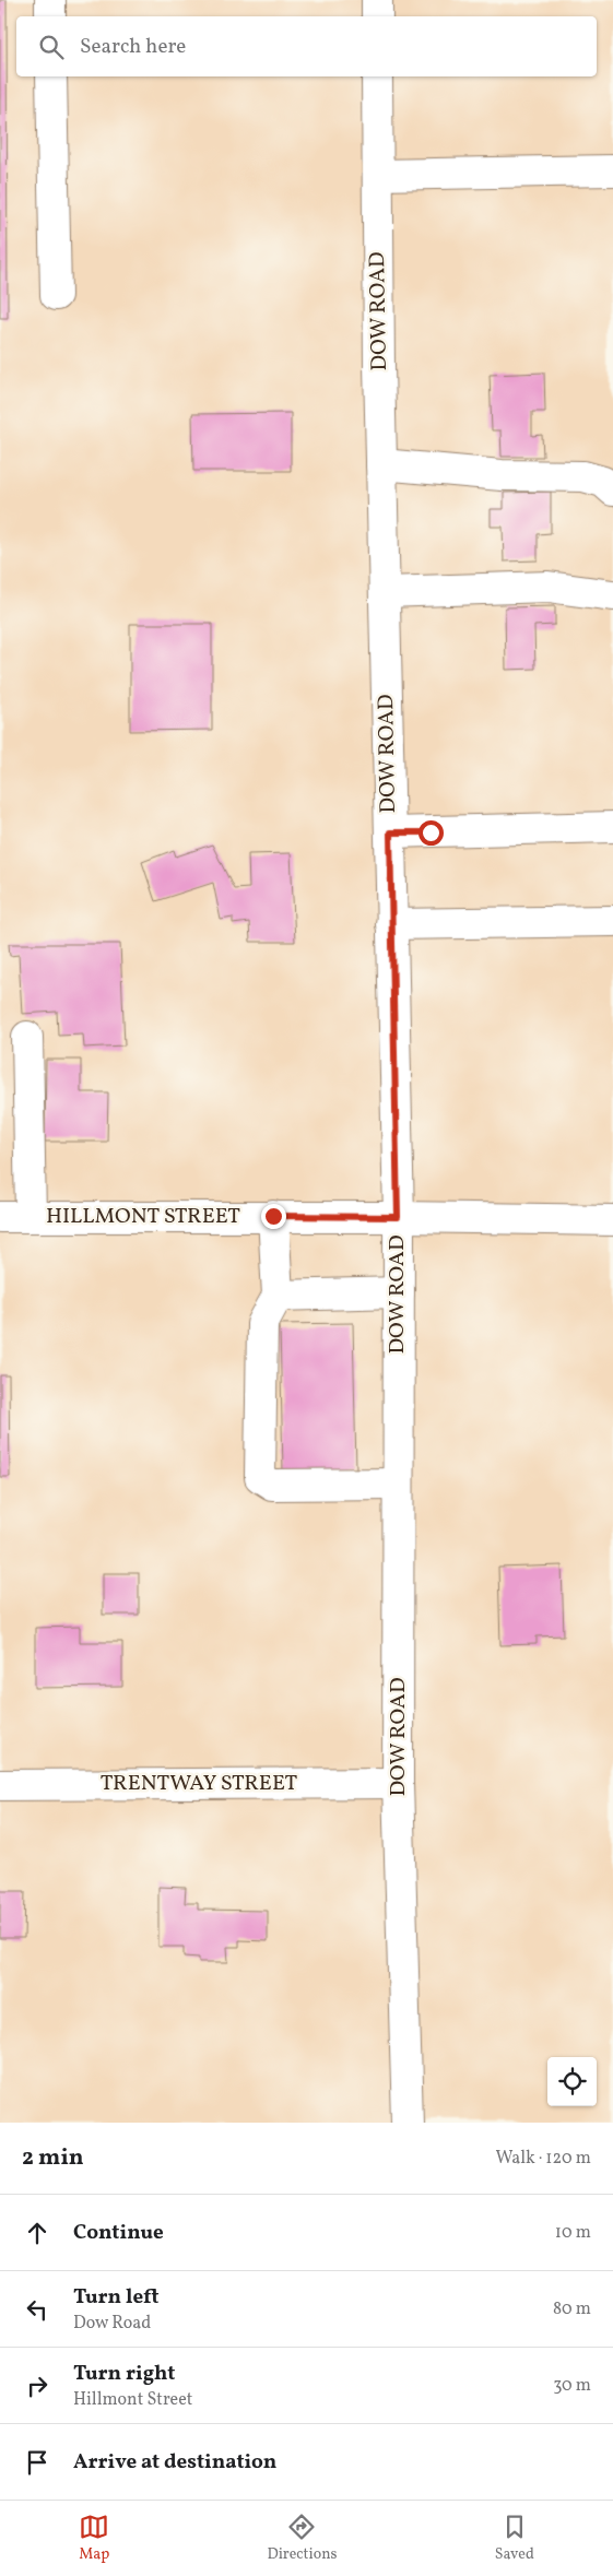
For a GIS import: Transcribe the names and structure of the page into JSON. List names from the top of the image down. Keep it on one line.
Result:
{"streets":{"street":["DOW ROAD","HILLMONT STREET","TRENTWAY STREET"]},"crossings":[["DOW ROAD","HILLMONT STREET"],["DOW ROAD","TRENTWAY STREET"]],"page":{"search":"Search here","heading":["2 min","Walk · 120 m"],"list":[["Continue","10 m"],["Turn left","Dow Road","80 m"],["Turn right","Hillmont Street","30 m"],"Arrive at destination"],"nav":["Map","Directions","Saved"]}}
